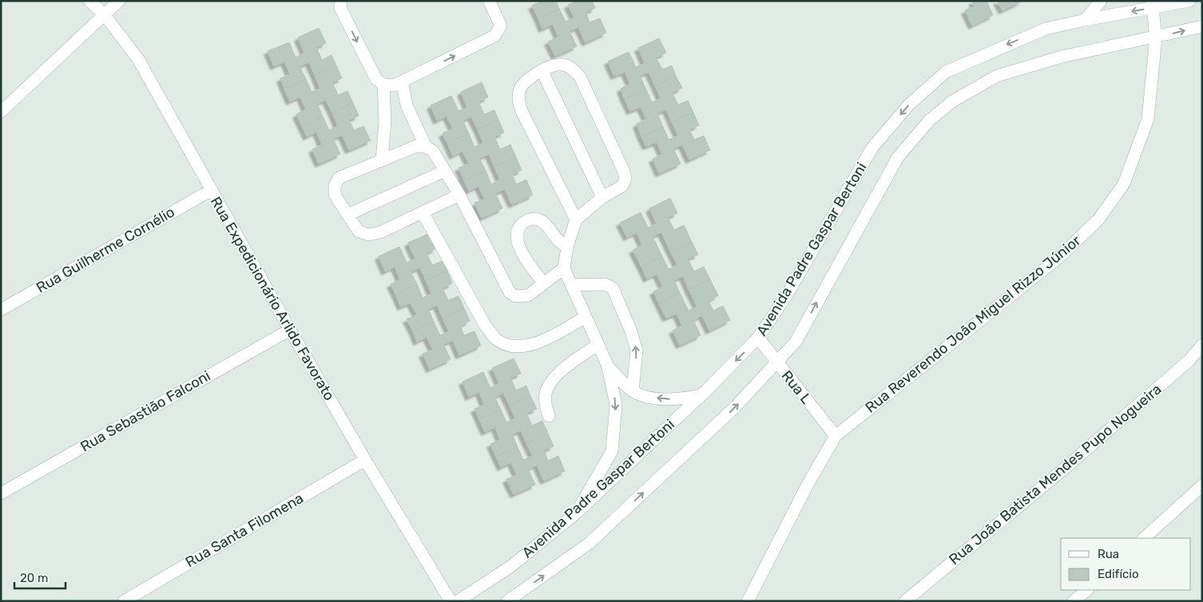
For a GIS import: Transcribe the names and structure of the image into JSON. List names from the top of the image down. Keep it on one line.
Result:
{"streets":{"street":["Avenida Padre Gaspar Bertoni","Rua Guilherme Cornélio","Rua Expedicionário Arlido Favorato","Rua Reverendo João Miguel Rizzo Júnior","Rua L","Rua Sebastião Falconi","Rua João Batista Mendes Pupo Nogueira","Rua Santa Filomena"]},"crossings":[["Avenida Padre Gaspar Bertoni","Rua Reverendo João Miguel Rizzo Júnior"],["Avenida Padre Gaspar Bertoni","Rua L"],["Rua Guilherme Cornélio","Rua Expedicionário Arlido Favorato"],["Rua Expedicionário Arlido Favorato","Rua Sebastião Falconi"],["Rua Expedicionário Arlido Favorato","Rua Santa Filomena"],["Rua Reverendo João Miguel Rizzo Júnior","Rua L"]],"legend":["Rua","Edifício"],"scale_bar":"20 m"}
